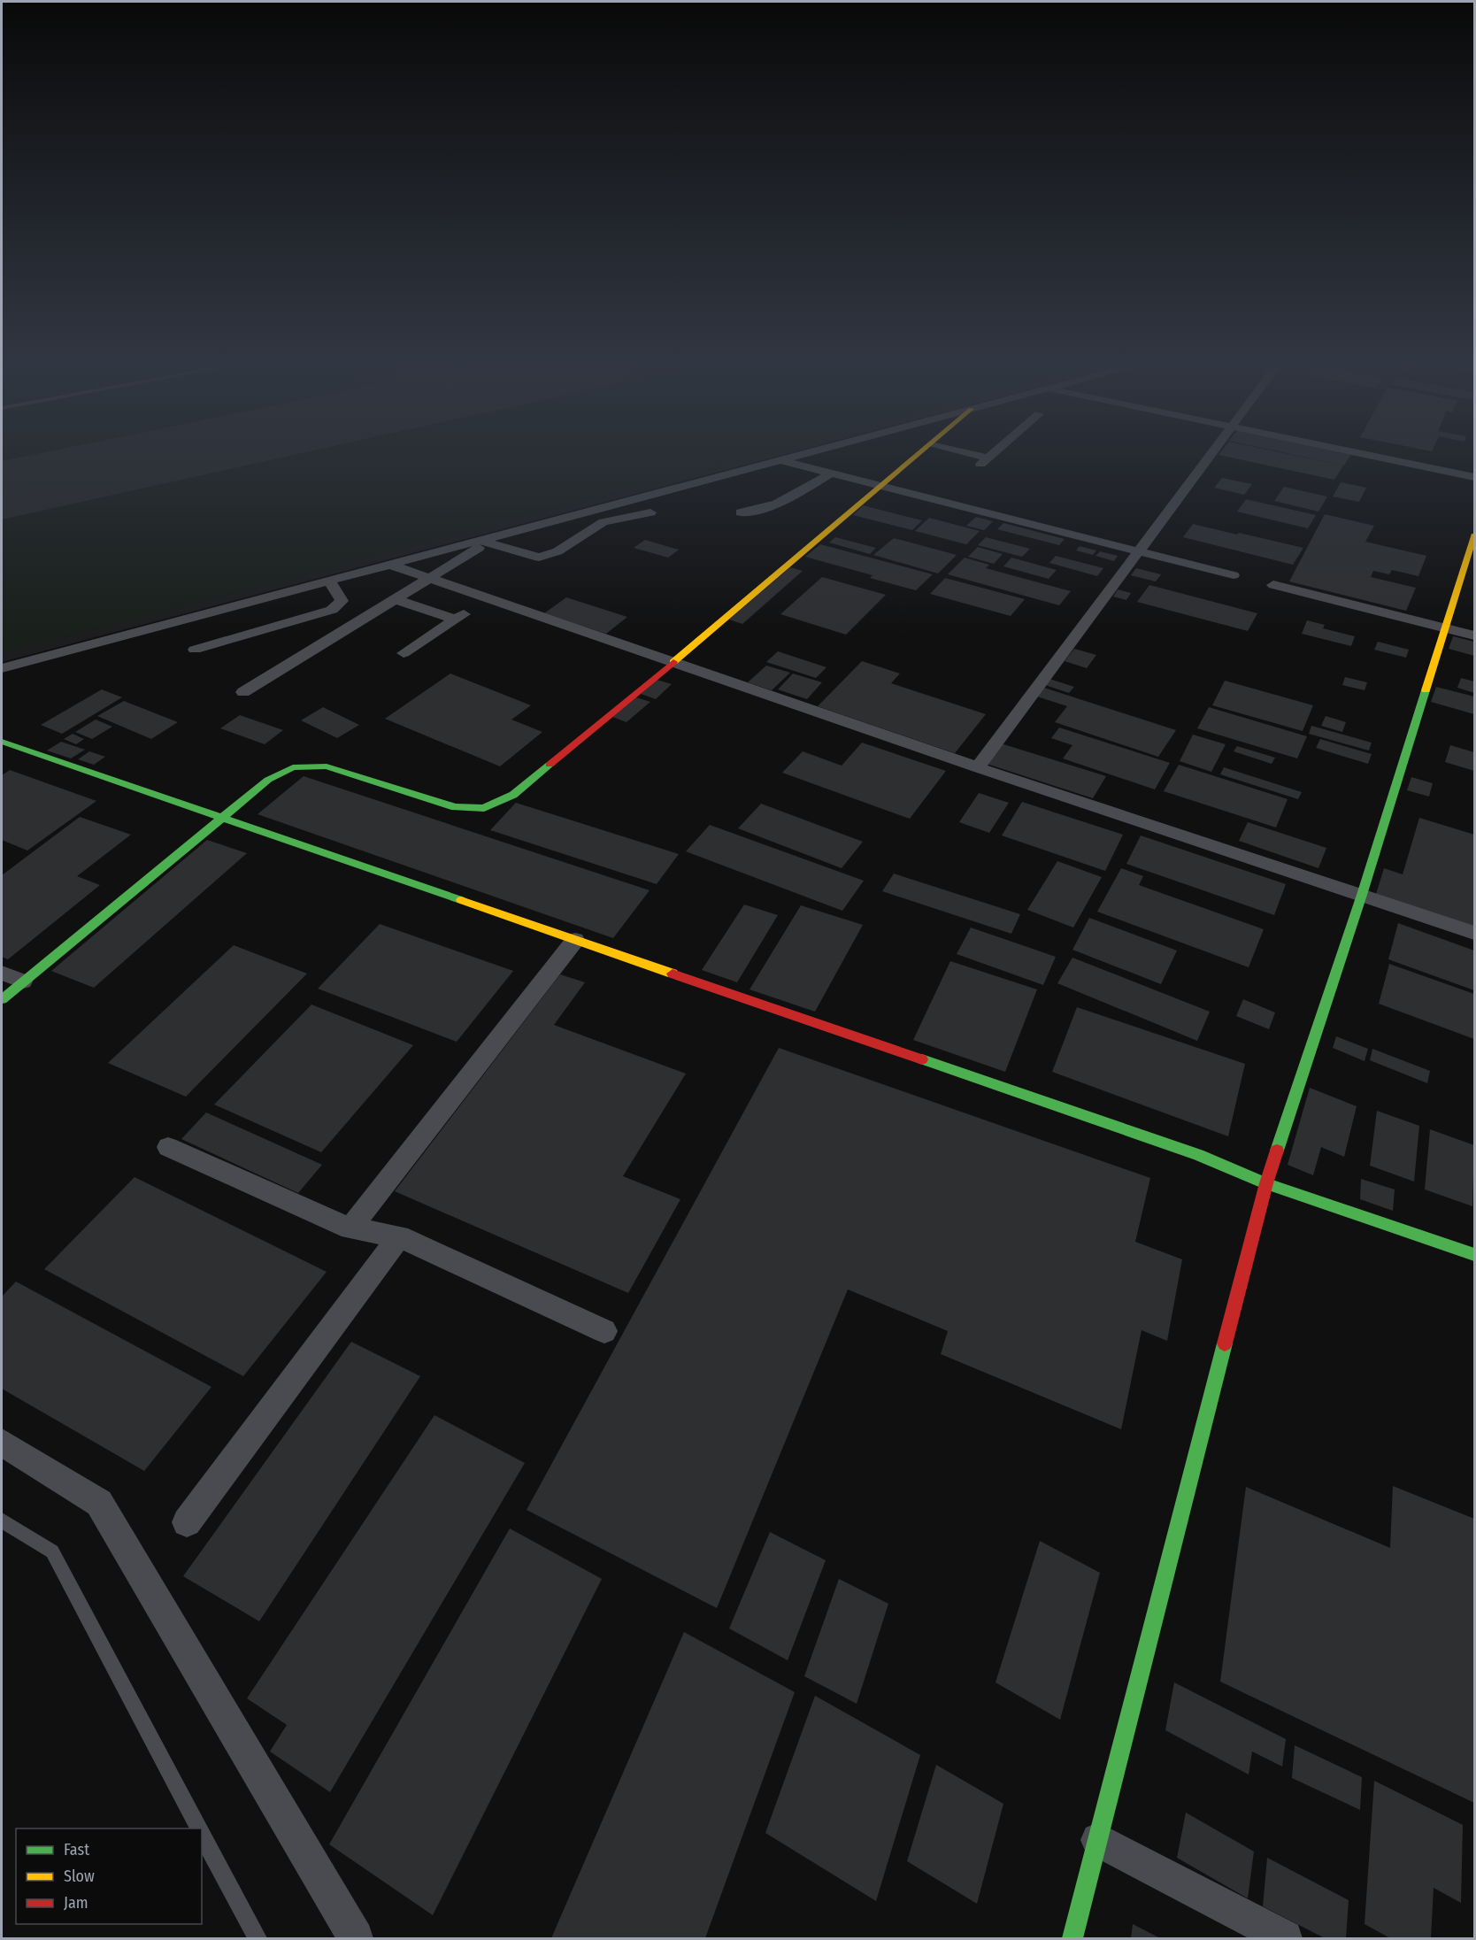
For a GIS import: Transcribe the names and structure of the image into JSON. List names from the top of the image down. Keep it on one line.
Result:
{"legend":["Fast","Slow","Jam"]}
